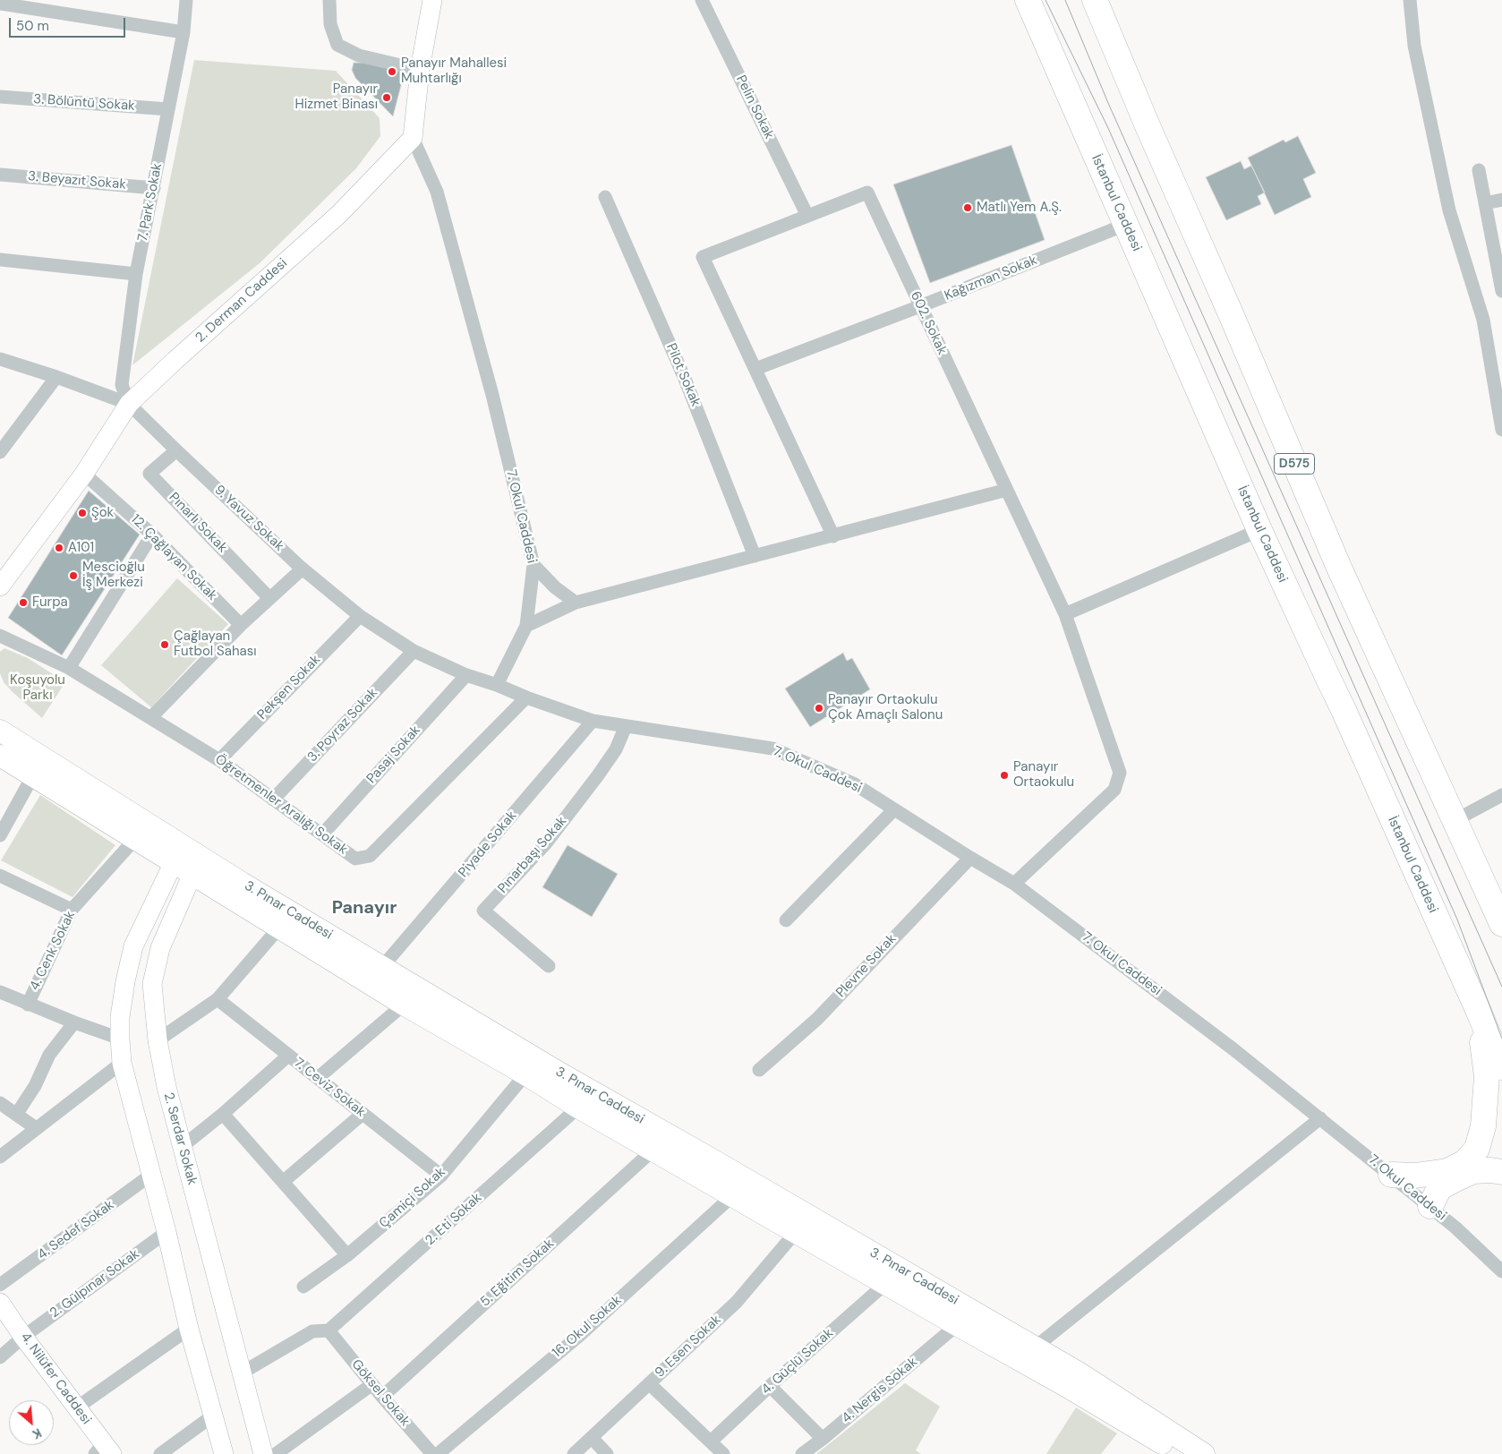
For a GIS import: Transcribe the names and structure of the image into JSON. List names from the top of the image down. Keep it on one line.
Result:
{"streets":{"highway":["İstanbul Caddesi","D575"],"main road":["2. Derman Caddesi","3. Pınar Caddesi","2. Serdar Sokak","4. Nilüfer Caddesi"],"street":["3. Bölüntü Sokak","Pelin Sokak","3. Beyazıt Sokak","7. Park Sokak","Kağızman Sokak","602. Sokak","Pilot Sokak","7. Okul Caddesi","9. Yavuz Sokak","Pınarlı Sokak","12. Çağlayan Sokak","Pekşen Sokak","3. Poyraz Sokak","Pasaj Sokak","Öğretmenler Aralığı Sokak","Piyade Sokak","Pınarbaşı Sokak","4. Cenk Sokak","Plevne Sokak","7. Ceviz Sokak","Çamiçi Sokak","2. Eti Sokak","4. Sedef Sokak","5. Eğitim Sokak","2. Gülpınar Sokak","16. Okul Sokak","9. Esen Sokak","4. Güçlü Sokak","4. Nergis Sokak","Göksel Sokak"]},"crossings":[["3. Bölüntü Sokak","7. Park Sokak"],["Pelin Sokak","602. Sokak"],["3. Beyazıt Sokak","7. Park Sokak"],["7. Park Sokak","2. Derman Caddesi"],["7. Park Sokak","9. Yavuz Sokak"],["İstanbul Caddesi","Kağızman Sokak"],["Kağızman Sokak","602. Sokak"],["2. Derman Caddesi","7. Okul Caddesi"],["2. Derman Caddesi","9. Yavuz Sokak"],["2. Derman Caddesi","12. Çağlayan Sokak"],["602. Sokak","7. Okul Caddesi"],["7. Okul Caddesi","9. Yavuz Sokak"],["7. Okul Caddesi","Öğretmenler Aralığı Sokak"],["7. Okul Caddesi","Piyade Sokak"],["7. Okul Caddesi","Pınarbaşı Sokak"],["7. Okul Caddesi","Plevne Sokak"],["9. Yavuz Sokak","Pınarlı Sokak"],["9. Yavuz Sokak","Pekşen Sokak"],["9. Yavuz Sokak","3. Poyraz Sokak"],["9. Yavuz Sokak","Pasaj Sokak"],["Pekşen Sokak","Öğretmenler Aralığı Sokak"],["3. Poyraz Sokak","Öğretmenler Aralığı Sokak"],["Pasaj Sokak","Öğretmenler Aralığı Sokak"],["Piyade Sokak","3. Pınar Caddesi"],["3. Pınar Caddesi","4. Cenk Sokak"],["3. Pınar Caddesi","2. Serdar Sokak"],["3. Pınar Caddesi","Çamiçi Sokak"],["3. Pınar Caddesi","2. Eti Sokak"],["3. Pınar Caddesi","5. Eğitim Sokak"],["3. Pınar Caddesi","16. Okul Sokak"],["3. Pınar Caddesi","9. Esen Sokak"],["3. Pınar Caddesi","4. Güçlü Sokak"],["3. Pınar Caddesi","4. Nergis Sokak"],["7. Ceviz Sokak","Çamiçi Sokak"],["2. Eti Sokak","Göksel Sokak"],["5. Eğitim Sokak","Göksel Sokak"],["2. Gülpınar Sokak","4. Nilüfer Caddesi"],["16. Okul Sokak","Göksel Sokak"]],"districts":["Panayır"],"parks":["Koşuyolu Parkı"],"places":["Panayır Mahallesi Muhtarlığı","Panayır Hizmet Binası","Matlı Yem A.Ş.","Şok","A101","Mescioğlu İş Merkezi","Furpa","Çağlayan Futbol Sahası","Panayır Ortaokulu Çok Amaçlı Salonu","Panayır Ortaokulu"],"scale_bar":"50 m","north":"bottom right"}
